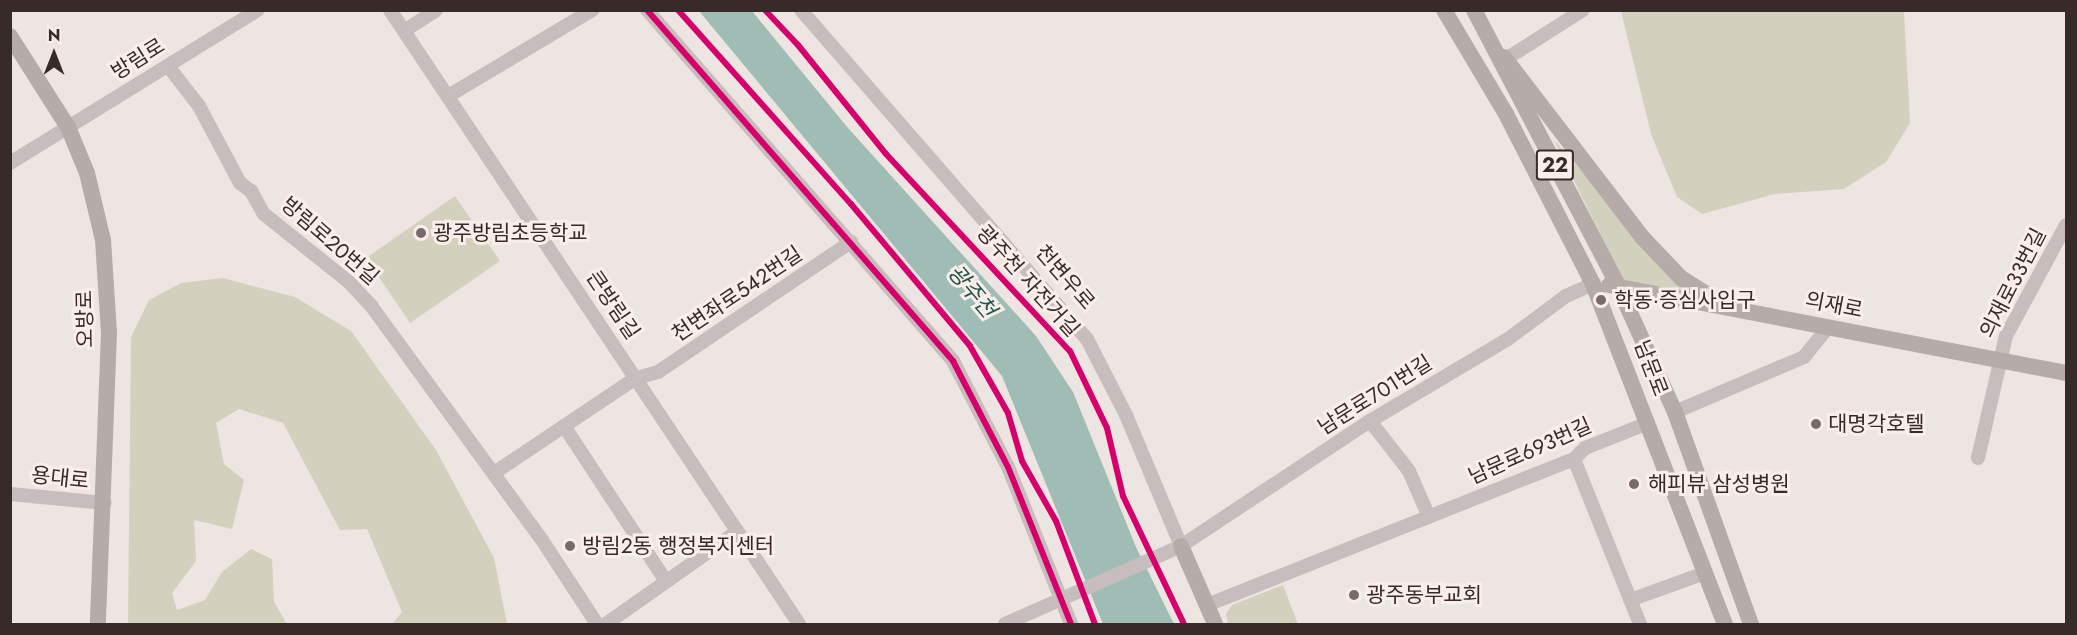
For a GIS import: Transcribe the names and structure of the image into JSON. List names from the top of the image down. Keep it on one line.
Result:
{"streets":{"main road":["22","천변우로","의재로","오방로","남문로"],"street":["방림로","방림로20번길","의재로33번길","천변좌로542번길","큰방림길","남문로701번길","남문로693번길","용대로"],"cycle path":["광주천 자전거길"]},"crossings":[["방림로","방림로20번길"],["방림로","오방로"],["방림로20번길","천변좌로542번길"],["천변우로","남문로701번길"],["천변우로","남문로693번길"],["의재로33번길","의재로"],["천변좌로542번길","큰방림길"],["의재로","남문로"],["의재로","남문로701번길"],["오방로","용대로"],["남문로","남문로701번길"],["남문로","남문로693번길"]],"water":["광주천"],"places":["광주방림초등학교","학동·증심사입구","대명각호텔","해피뷰 삼성병원","방림2동 행정복지센터","광주동부교회"],"north":"top"}
